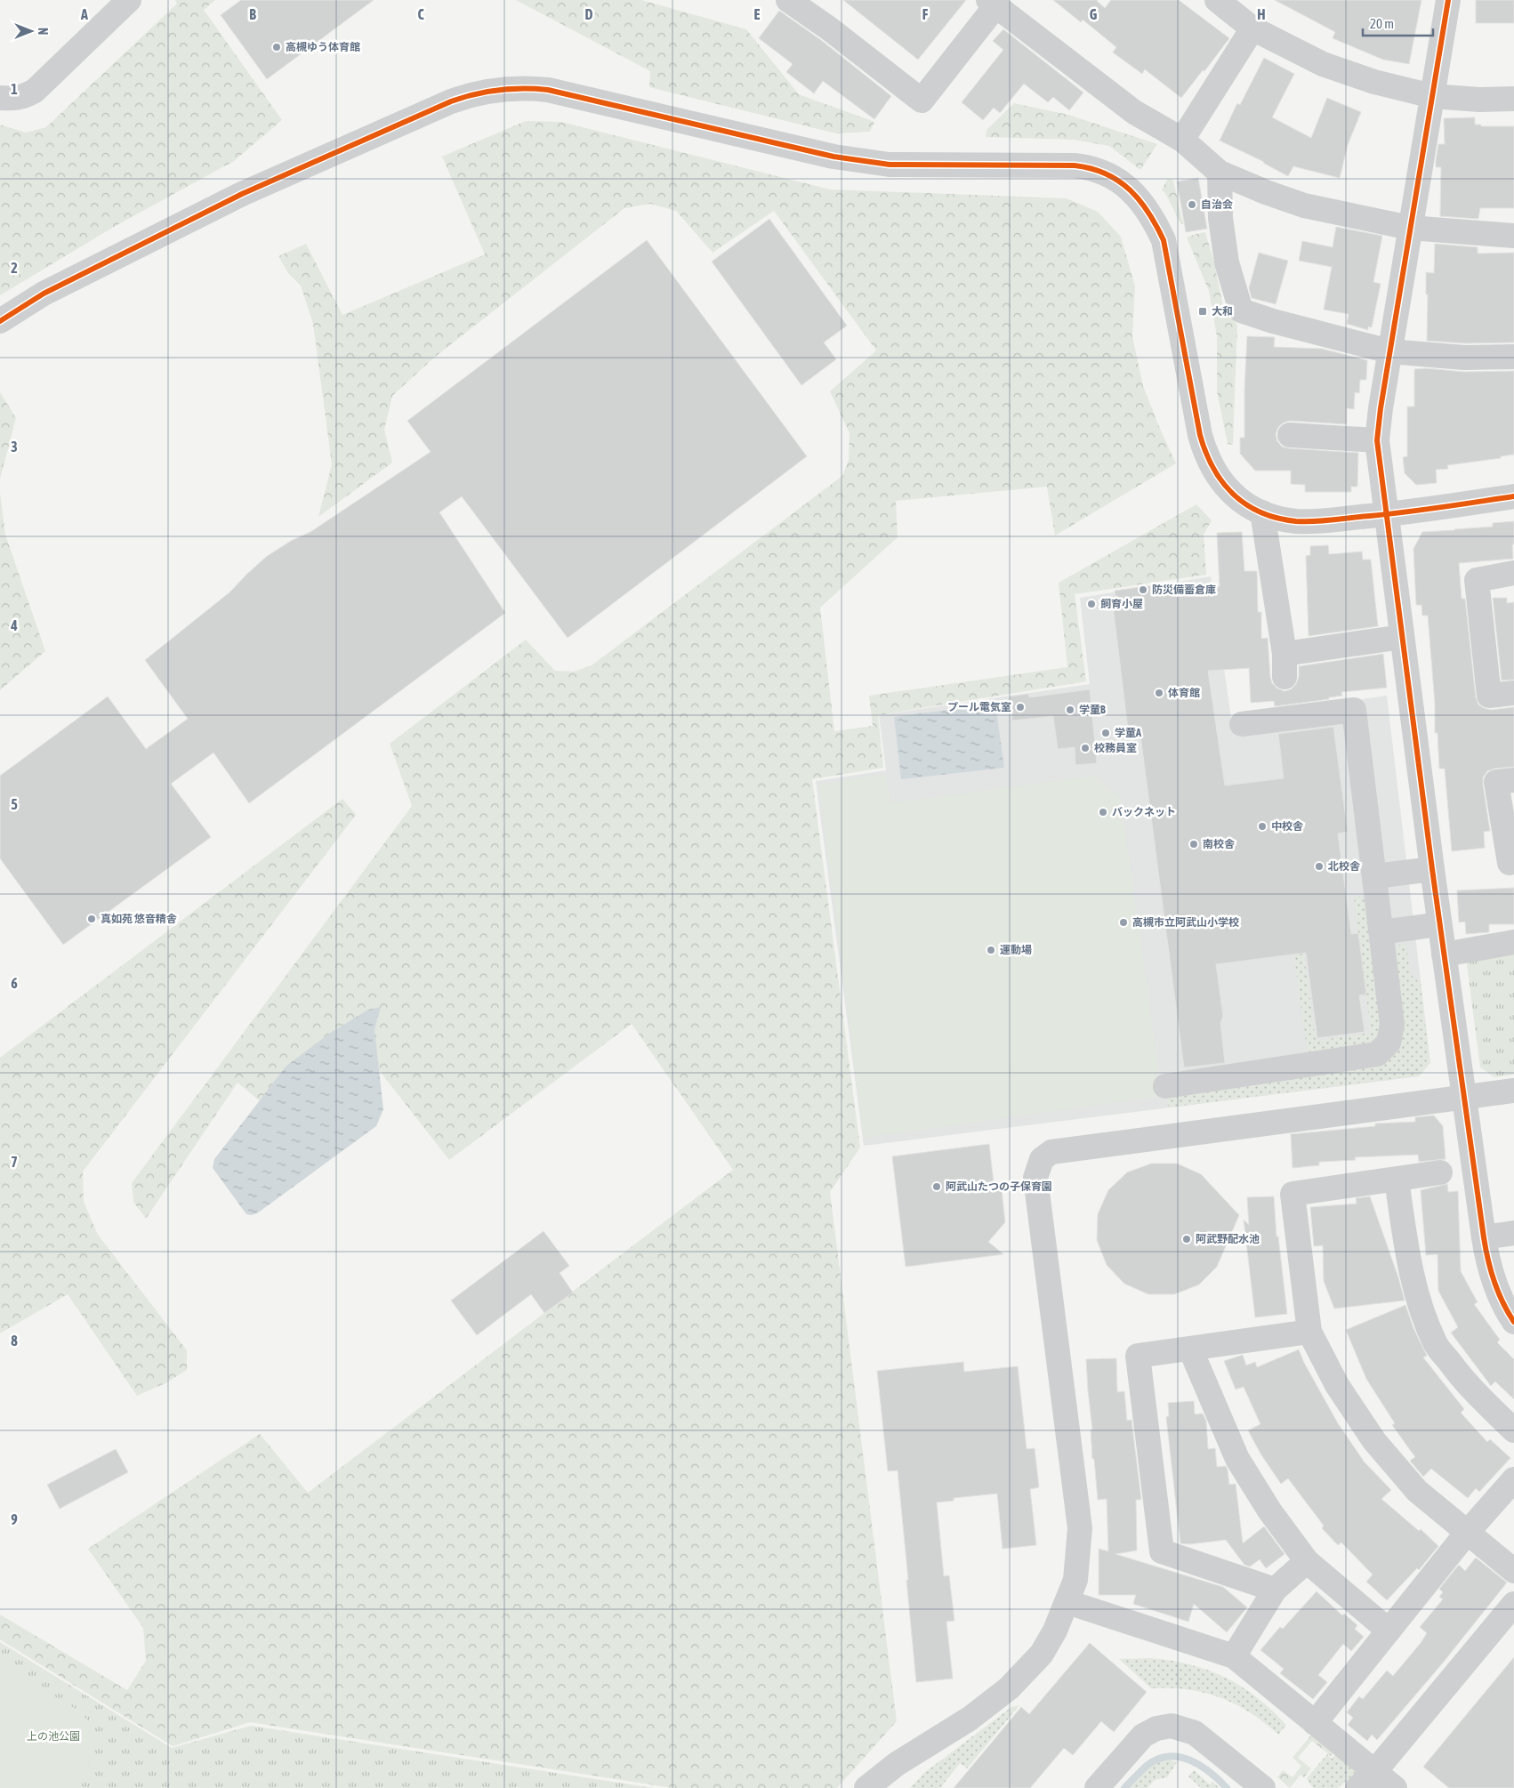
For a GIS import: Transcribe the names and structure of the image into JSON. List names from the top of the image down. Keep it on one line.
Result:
{"parks":["上の池公園"],"places":{"other":["高槻ゆう体育館","自治会","防災備蓄倉庫","飼育小屋","体育館","プール電気室","学童B","学童A","校務員室","バックネット","中校舎","南校舎","北校舎","真如苑 悠音精舎","高槻市立阿武山小学校","運動場","阿武山たつの子保育園","阿武野配水池"],"transit":["大和"]},"scale_bar":"20 m","north":"right","grid":{"columns":["A","B","C","D","E","F","G","H"],"rows":["1","2","3","4","5","6","7","8","9"]}}
